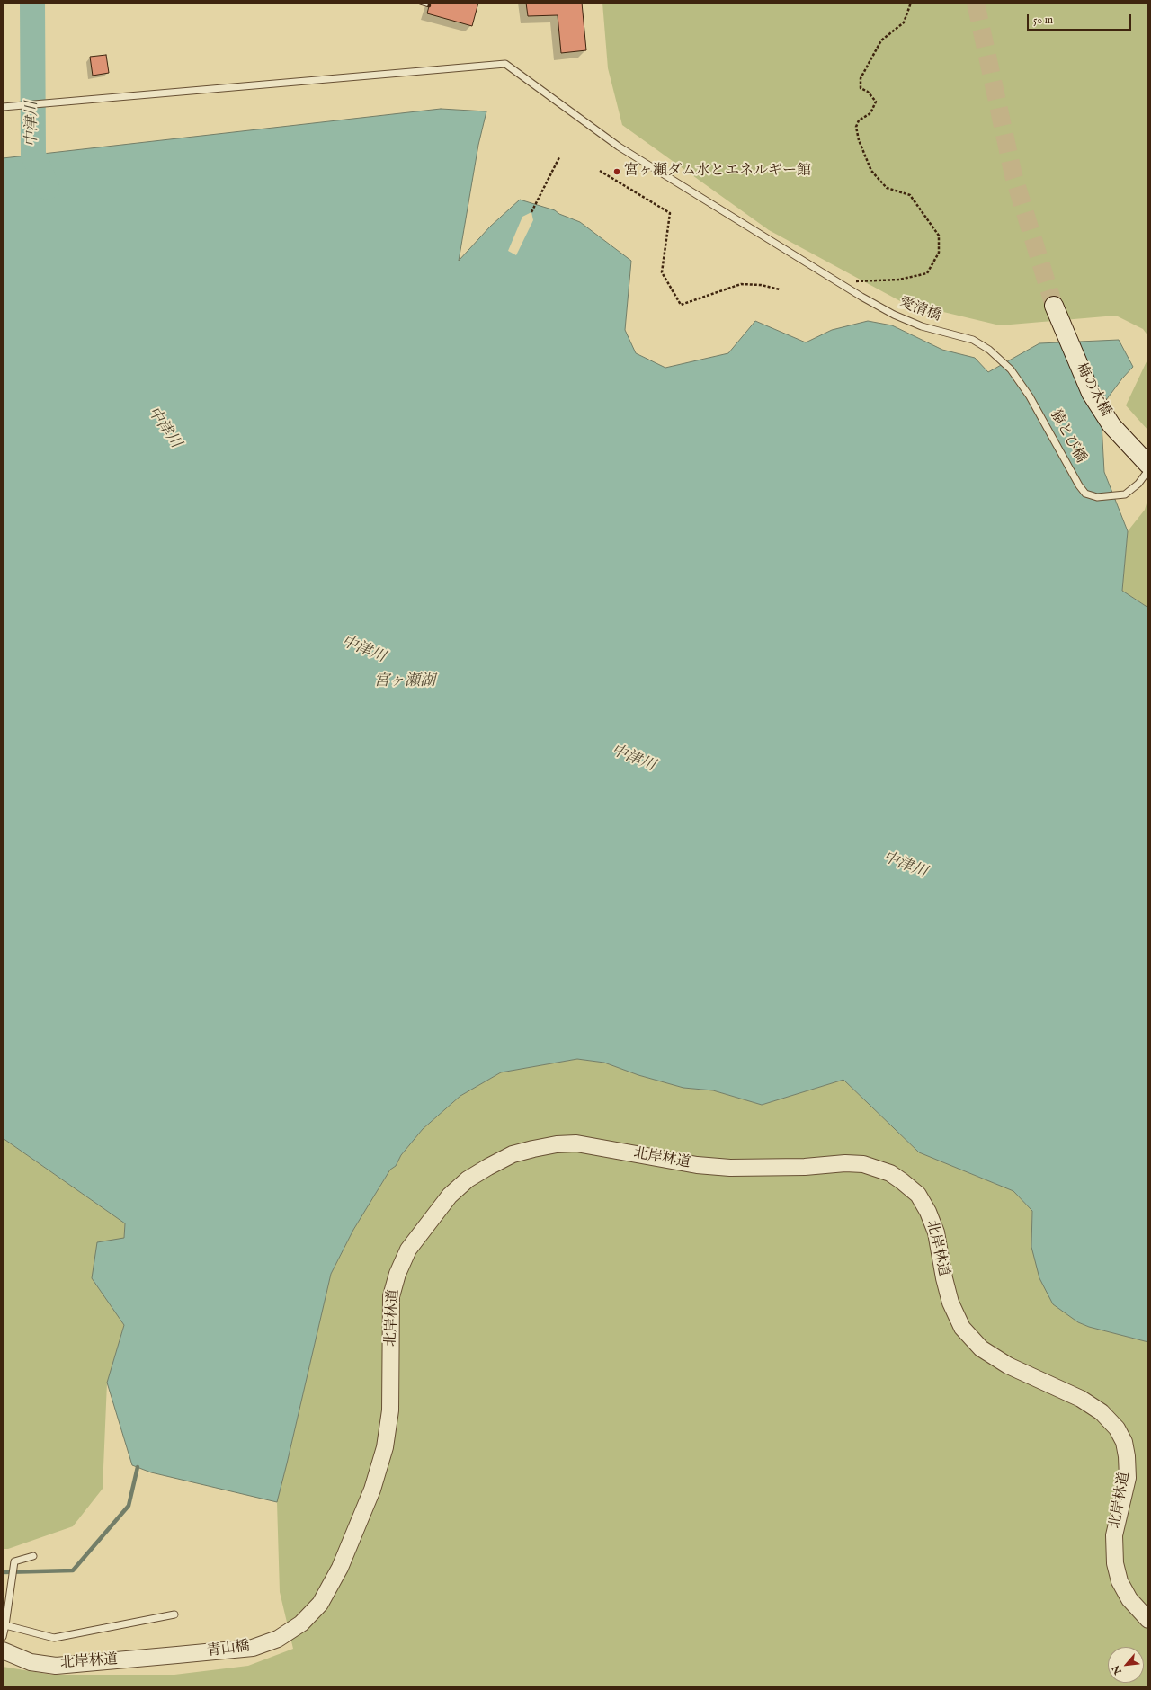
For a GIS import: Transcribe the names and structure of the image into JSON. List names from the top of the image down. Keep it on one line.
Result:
{"streets":{"main road":["梅の木橋"],"street":["北岸林道","青山橋"],"lane":["愛清橋","猿とび橋"]},"crossings":[["愛清橋","猿とび橋"],["北岸林道","青山橋"]],"water":["中津川","宮ヶ瀬湖"],"places":["宮ヶ瀬ダム水とエネルギー館"],"scale_bar":"50 m","north":"bottom left"}
